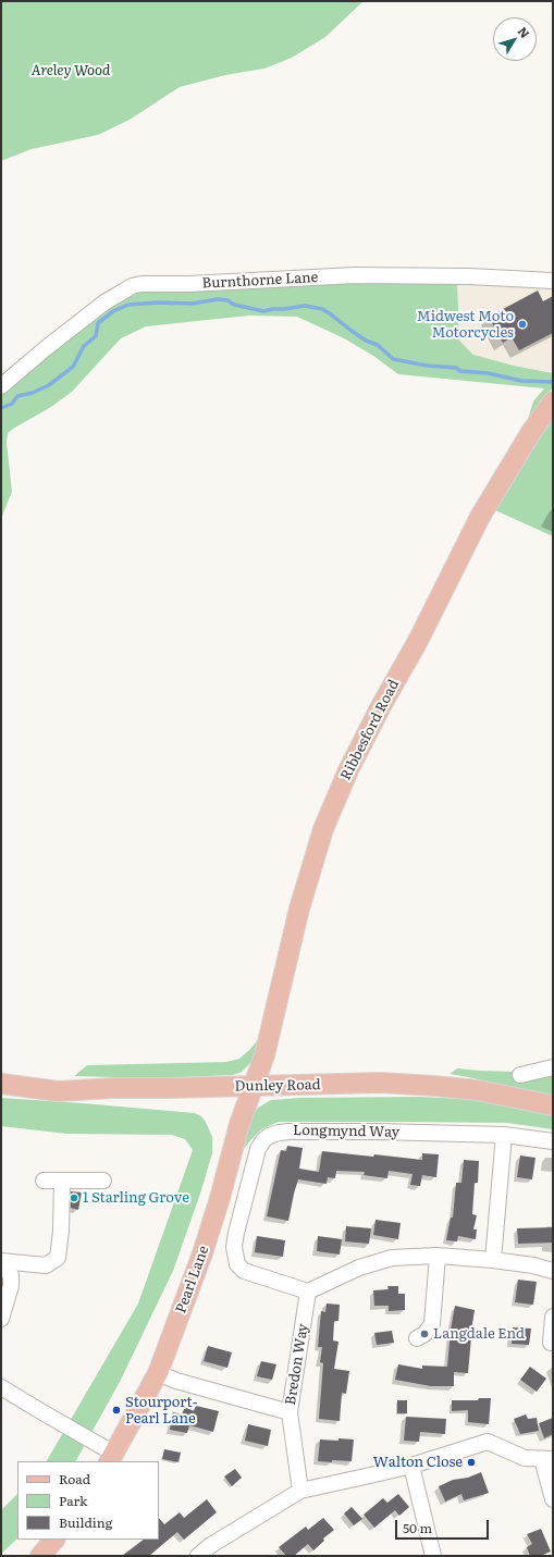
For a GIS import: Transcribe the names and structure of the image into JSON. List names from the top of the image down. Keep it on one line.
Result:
{"streets":{"main road":["Ribbesford Road","Dunley Road","Pearl Lane"],"street":["Burnthorne Lane","Longmynd Way","Bredon Way"]},"crossings":[["Ribbesford Road","Dunley Road"],["Ribbesford Road","Pearl Lane"],["Dunley Road","Pearl Lane"],["Longmynd Way","Bredon Way"]],"parks":["Areley Wood"],"places":["Midwest Moto Motorcycles","1 Starling Grove","Langdale End","Stourport- Pearl Lane","Walton Close"],"legend":["Road","Park","Building"],"scale_bar":"50 m","north":"top right"}
